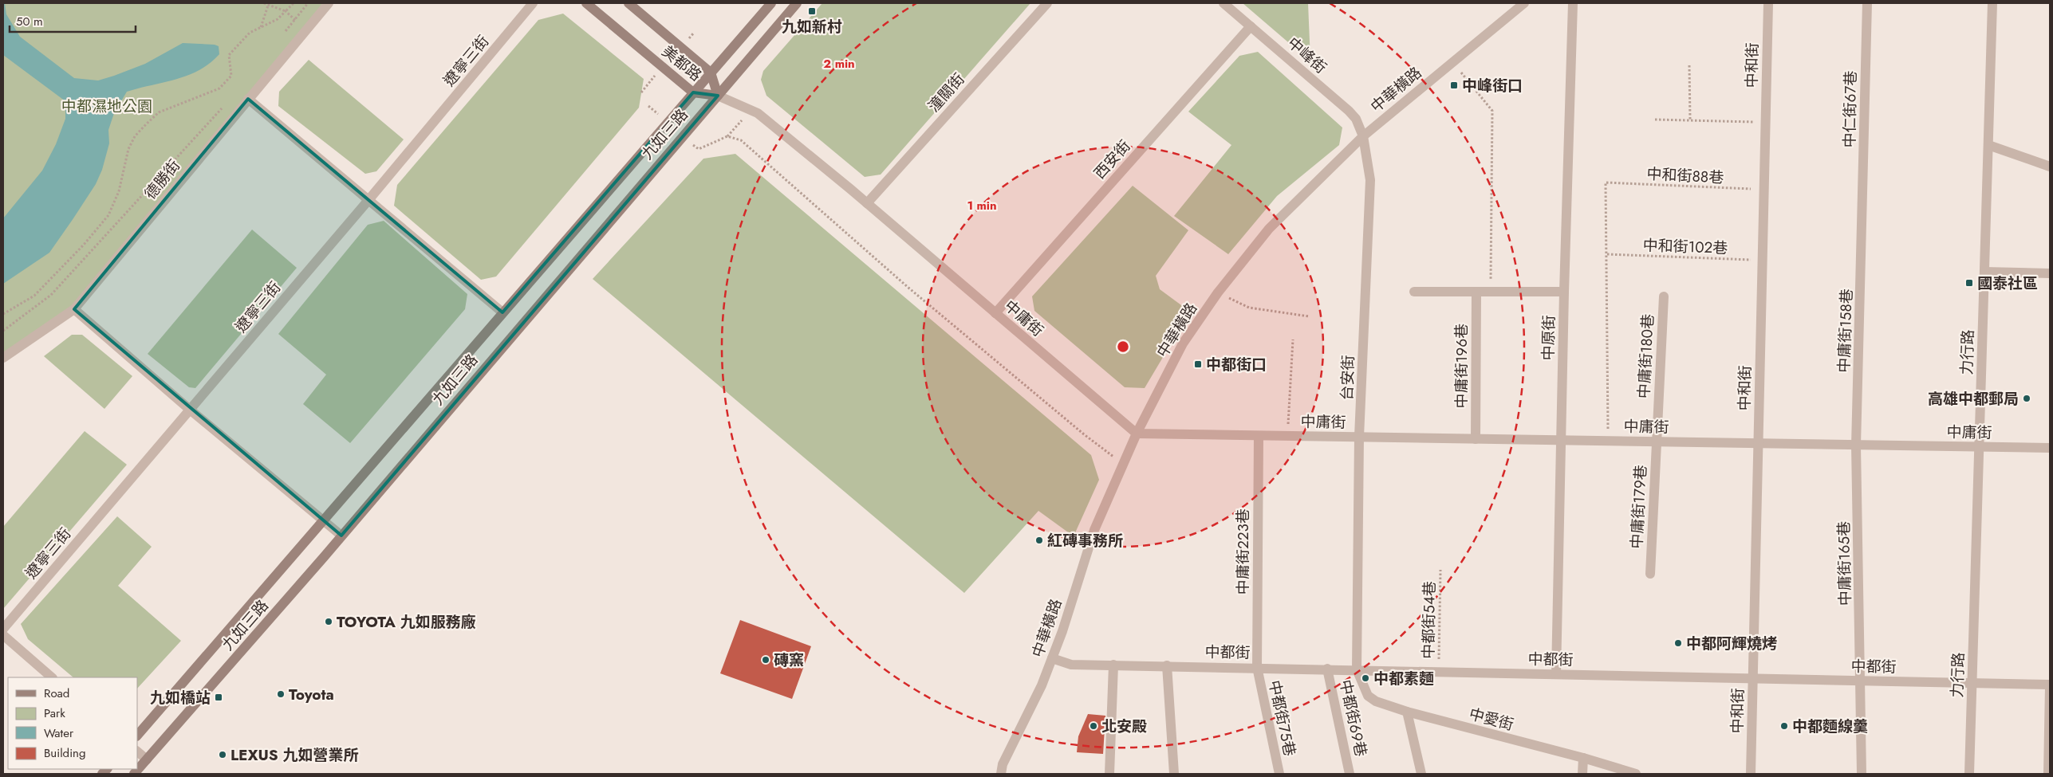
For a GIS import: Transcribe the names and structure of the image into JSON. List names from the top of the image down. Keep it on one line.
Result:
{"streets":{"street":["中峰街","遼寧三街","美都路","中和街","中華橫路","潼關街","中仁街67巷","九如三路","西安街","德勝街","中庸街","中庸街158巷","中原街","力行路","中庸街180巷","中庸街196巷","台安街","中庸街179巷","中庸街223巷","中庸街165巷","中都街","中都街75巷","中都街69巷","中愛街"],"path":["中和街88巷","中和街102巷","中都街54巷"]},"crossings":[["中峰街","中華橫路"],["中峰街","西安街"],["中峰街","台安街"],["美都路","九如三路"],["美都路","中庸街"],["中和街","中和街88巷"],["中和街","中和街102巷"],["中和街","中庸街"],["中和街","中都街"],["中華橫路","中庸街"],["中華橫路","台安街"],["中華橫路","中都街"],["潼關街","中庸街"],["中仁街67巷","中庸街158巷"],["九如三路","中庸街"],["西安街","中庸街"],["中和街88巷","中和街102巷"],["中庸街","中庸街158巷"],["中庸街","中原街"],["中庸街","力行路"],["中庸街","中庸街180巷"],["中庸街","中庸街196巷"],["中庸街","台安街"],["中庸街","中庸街179巷"],["中庸街","中庸街223巷"],["中庸街","中庸街165巷"],["中庸街158巷","中庸街165巷"],["中原街","中都街"],["力行路","中都街"],["中庸街180巷","中庸街179巷"],["台安街","中都街"],["台安街","中愛街"],["中庸街223巷","中都街"],["中庸街223巷","中都街75巷"],["中庸街165巷","中都街"],["中都街54巷","中都街"],["中都街","中都街75巷"],["中都街","中都街69巷"],["中都街","中愛街"]],"parks":["中都濕地公園"],"places":{"transit":["九如新村","中峰街口","國泰社區","中都街口","九如橋站"],"other":["高雄中都郵局","紅磚事務所","TOYOTA 九如服務廠","中都阿輝燒烤","磚窯","中都素麵","Toyota","北安殿","中都麵線羹","LEXUS 九如營業所"]},"legend":["Road","Park","Water","Building"],"scale_bar":"50 m","rings":["2 min","1 min"]}
